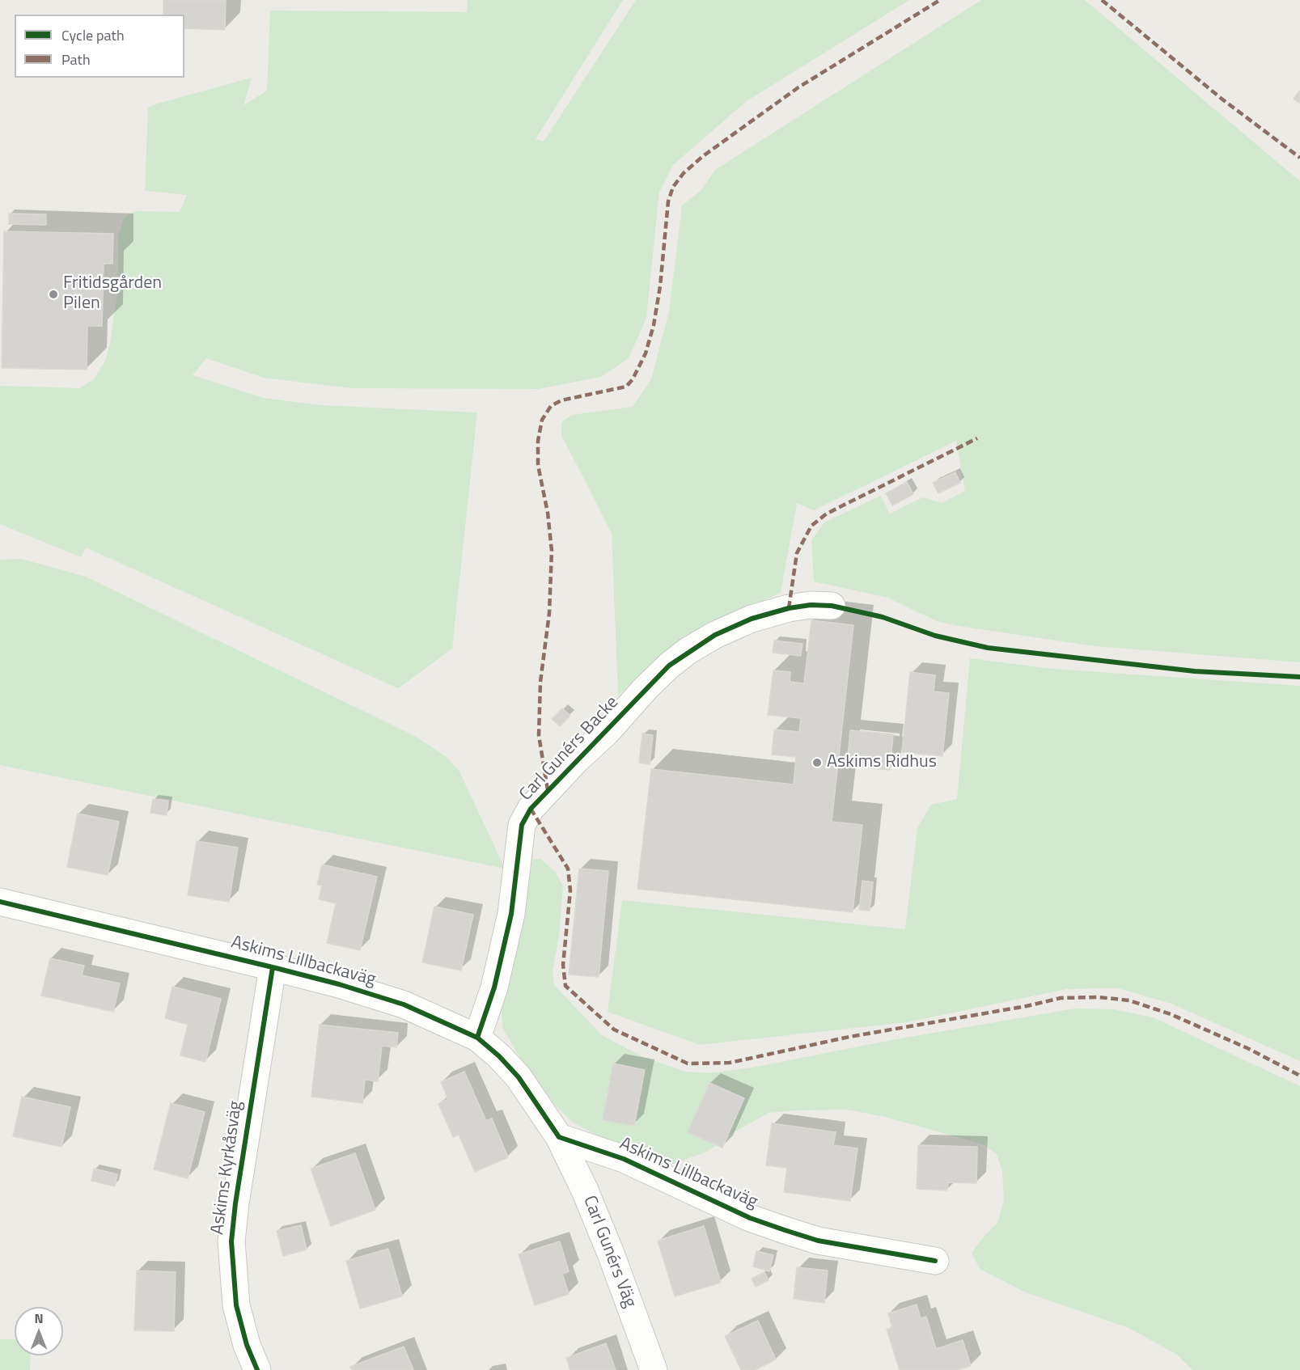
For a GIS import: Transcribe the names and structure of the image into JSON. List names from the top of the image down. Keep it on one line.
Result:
{"streets":{"street":["Carl Gunérs Backe","Askims Lillbackaväg","Askims Kyrkåsväg","Carl Gunérs Väg"]},"crossings":[["Carl Gunérs Backe","Askims Lillbackaväg"],["Askims Lillbackaväg","Askims Kyrkåsväg"],["Askims Lillbackaväg","Carl Gunérs Väg"]],"places":["Fritidsgården Pilen","Askims Ridhus"],"legend":["Cycle path","Path"],"north":"top"}
